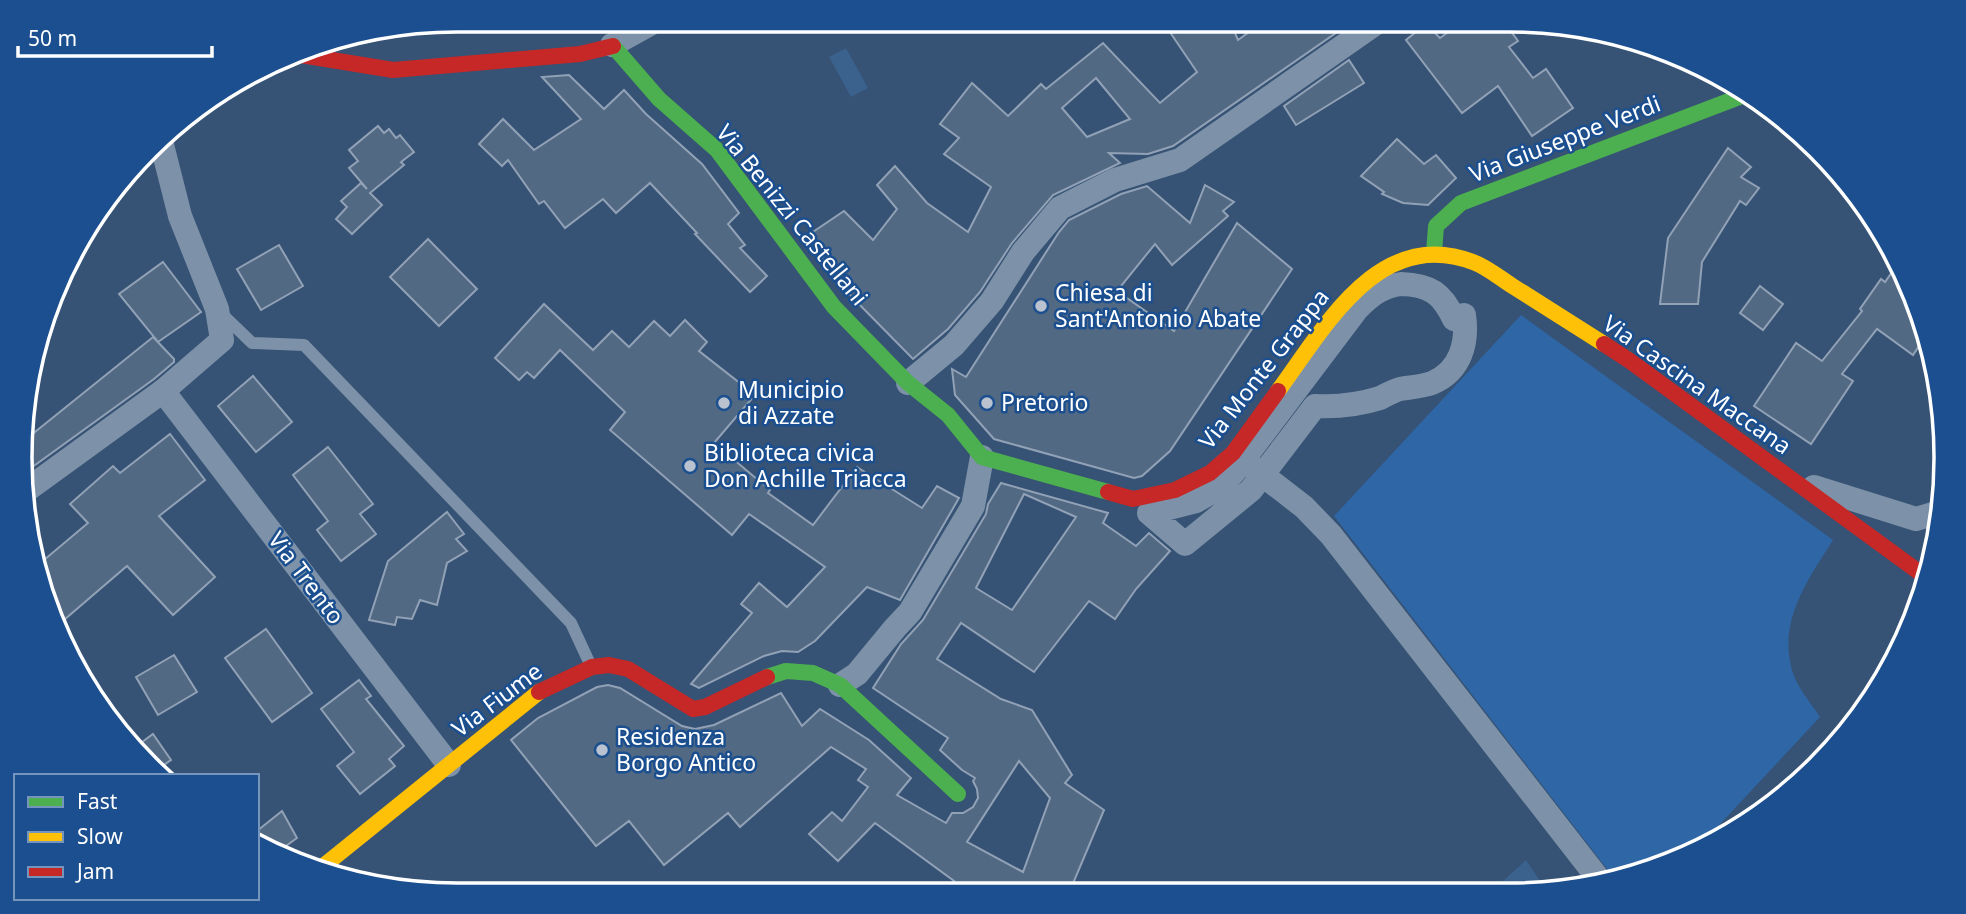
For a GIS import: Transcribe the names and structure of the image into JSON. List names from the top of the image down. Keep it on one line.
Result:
{"streets":{"street":["Via Giuseppe Verdi","Via Benizzi Castellani","Via Monte Grappa","Via Cascina Maccana","Via Trento","Via Fiume"]},"crossings":[["Via Giuseppe Verdi","Via Monte Grappa"],["Via Giuseppe Verdi","Via Cascina Maccana"],["Via Monte Grappa","Via Cascina Maccana"],["Via Trento","Via Fiume"]],"places":["Chiesa di Sant'Antonio Abate","Municipio di Azzate","Pretorio","Biblioteca civica Don Achille Triacca","Residenza Borgo Antico"],"legend":["Fast","Slow","Jam"],"scale_bar":"50 m"}
